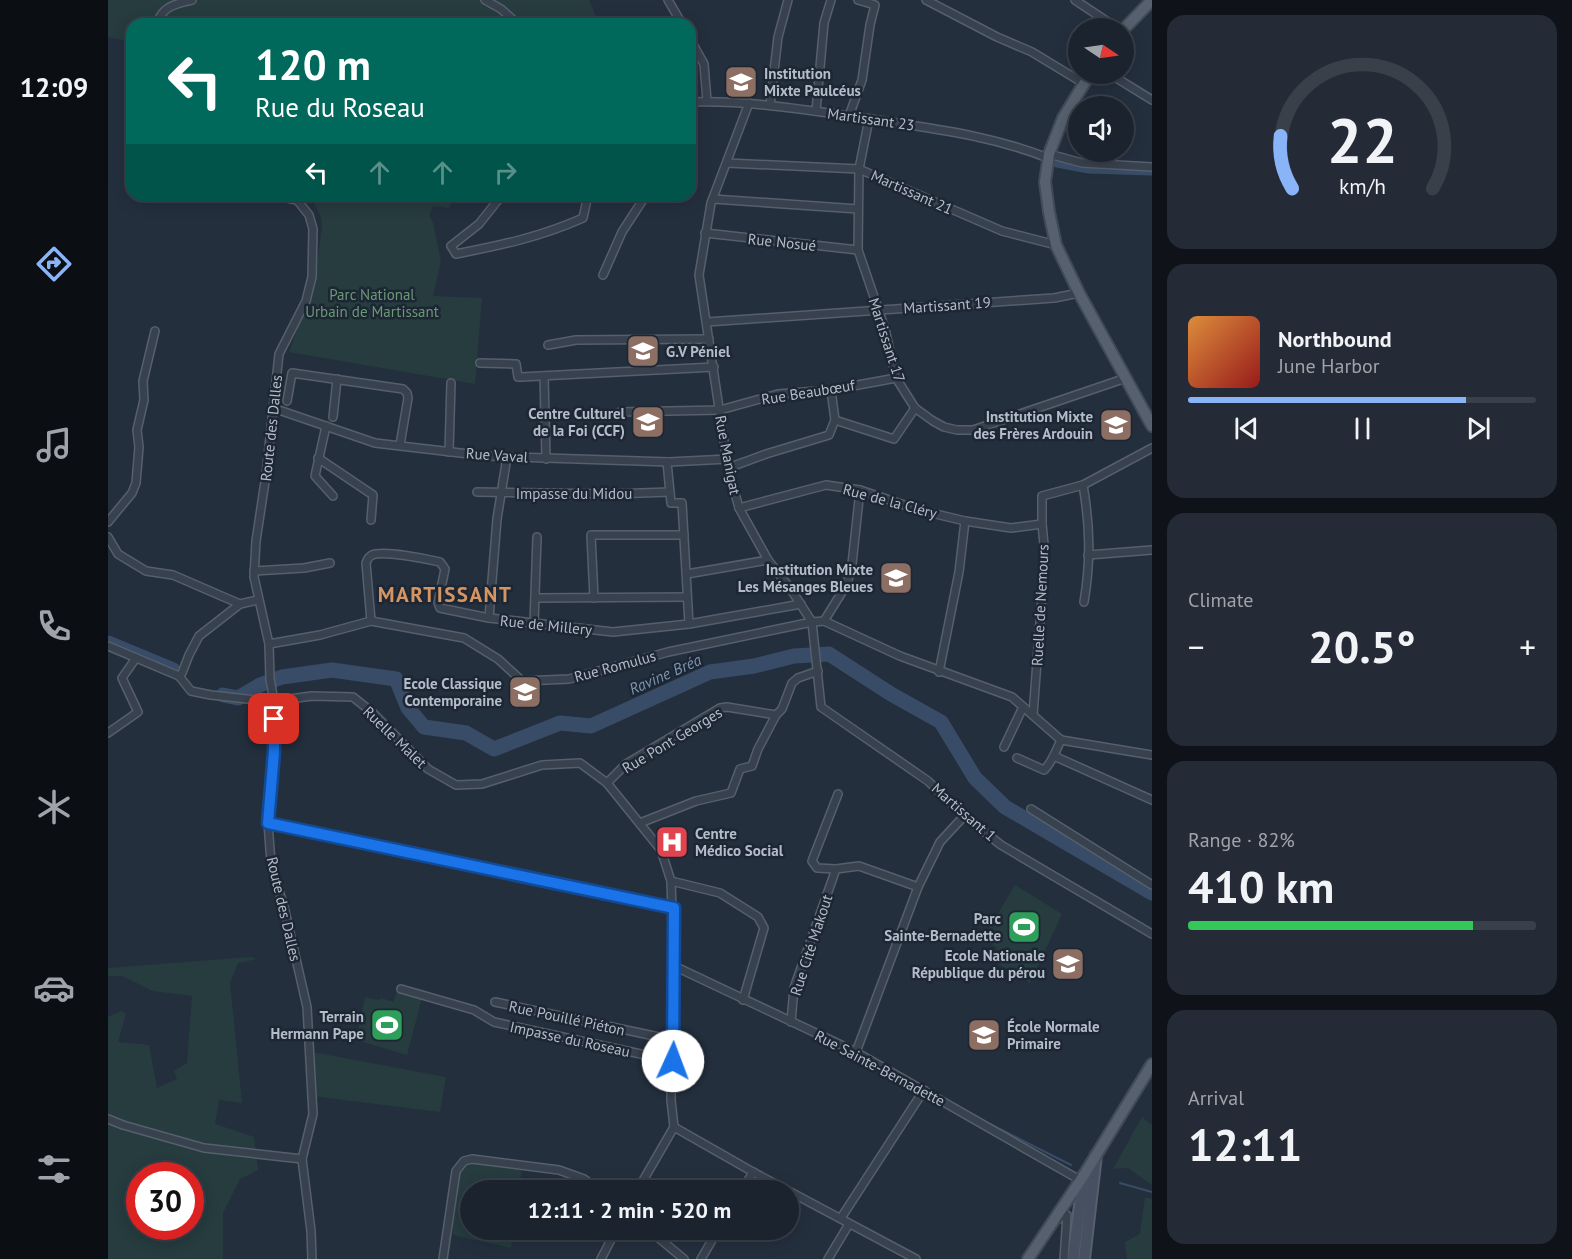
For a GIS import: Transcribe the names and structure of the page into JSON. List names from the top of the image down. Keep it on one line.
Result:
{"streets":{"street":["Martissant 23","Martissant 21","Rue Nosué","Martissant 19","Martissant 17","Rue Beaubœuf","Route des Dalles","Rue Vaval","Rue Manigat","Impasse du Midou","Rue de la Cléry","Ruelle de Nemours","Rue de Millery","Rue Romulus","Ruelle Malet","Rue Pont Georges","Martissant 1","Rue Cité Makout","Rue Pouillé Piéton","Impasse du Roseau","Rue Sainte-Bernadette"]},"crossings":[["Martissant 23","Martissant 17"],["Martissant 23","Rue Manigat"],["Martissant 21","Martissant 17"],["Martissant 21","Rue Manigat"],["Rue Nosué","Martissant 17"],["Rue Nosué","Rue Manigat"],["Martissant 19","Martissant 17"],["Martissant 19","Rue Manigat"],["Martissant 17","Rue Beaubœuf"],["Rue Beaubœuf","Rue Manigat"],["Route des Dalles","Rue Vaval"],["Route des Dalles","Ruelle Malet"],["Rue Vaval","Rue Manigat"],["Rue Manigat","Rue de la Cléry"],["Rue Manigat","Rue de Millery"],["Rue Manigat","Rue Romulus"],["Rue Manigat","Martissant 1"],["Rue de la Cléry","Ruelle de Nemours"],["Rue de Millery","Rue Romulus"],["Rue Romulus","Martissant 1"],["Ruelle Malet","Rue Pont Georges"],["Ruelle Malet","Rue Pouillé Piéton"],["Ruelle Malet","Impasse du Roseau"],["Ruelle Malet","Rue Sainte-Bernadette"],["Rue Cité Makout","Rue Sainte-Bernadette"]],"districts":["MARTISSANT"],"water":["Ravine Bréa"],"parks":["Parc National Urbain de Martissant"],"places":{"school or university":["Institution Mixte Paulcéus","G.V Péniel","Centre Culturel de la Foi (CCF)","Institution Mixte des Frères Ardouin","Institution Mixte Les Mésanges Bleues","Ecole Classique Contemporaine","Ecole Nationale République du pérou","École Normale Primaire"],"hospital":["Centre Médico Social"],"sports":["Parc Sainte-Bernadette","Terrain Hermann Pape"]},"north":"right","page":{"tabs":"12:09","turn":["120 m","Rue du Roseau"],"song":["Northbound","June Harbor"],"tile":["Climate",["Range · 82%","410 km"],["Arrival","12:11"]],"heat":["−","20.5°","+"],"limit":"30","trip":"12:11 · 2 min · 520 m","gauge":["22","km/h"]}}
